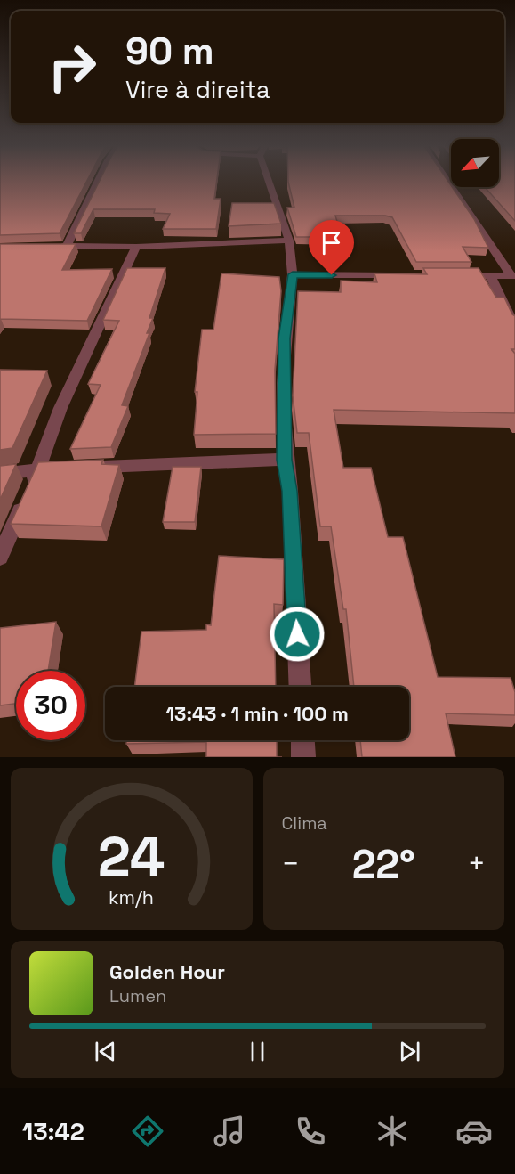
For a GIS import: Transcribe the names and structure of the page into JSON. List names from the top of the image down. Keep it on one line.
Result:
{"north":"bottom left","page":{"turn":["90 m","Vire à direita"],"limit":"30","trip":"13:43 · 1 min · 100 m","tile":"Clima","heat":["−","22°","+"],"song":["Golden Hour","Lumen"],"tabs":"13:42","gauge":["24","km/h"]}}
